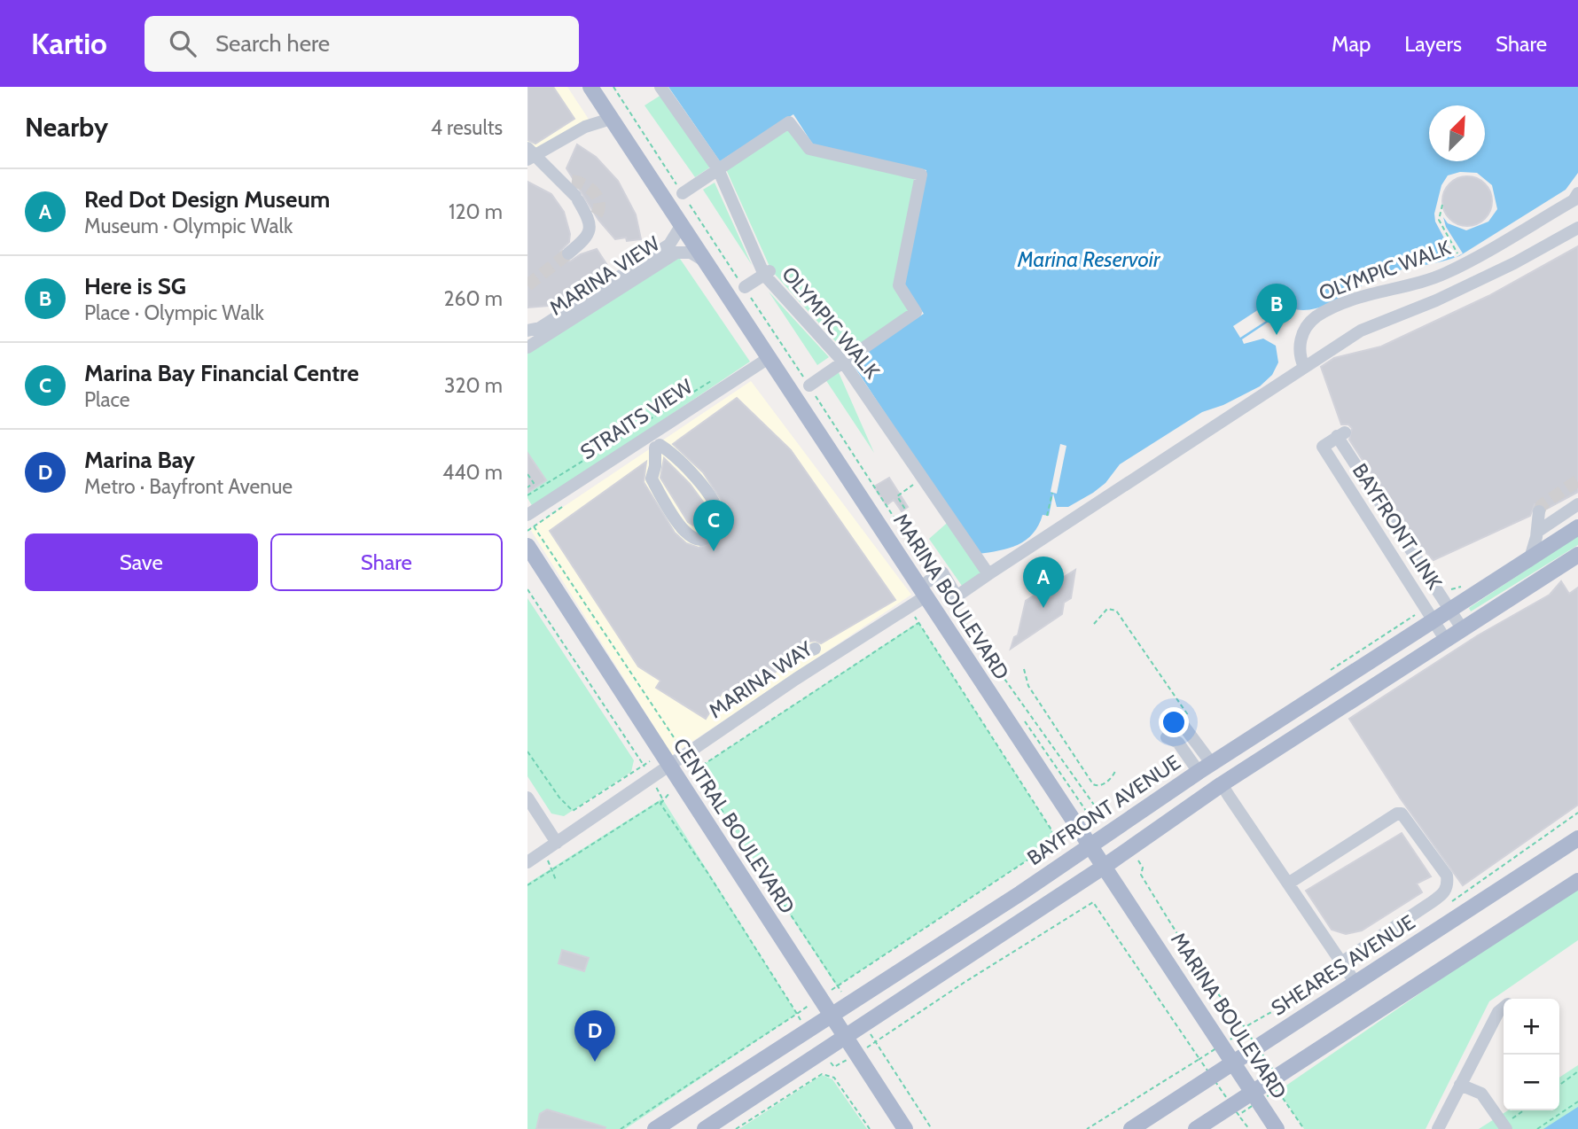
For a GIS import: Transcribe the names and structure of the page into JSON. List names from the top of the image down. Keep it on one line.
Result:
{"streets":{"main road":["MARINA BOULEVARD","BAYFRONT AVENUE","CENTRAL BOULEVARD","SHEARES AVENUE"],"street":["OLYMPIC WALK","MARINA VIEW","STRAITS VIEW","BAYFRONT LINK","MARINA WAY"]},"crossings":[["MARINA VIEW","MARINA BOULEVARD"],["STRAITS VIEW","MARINA BOULEVARD"],["BAYFRONT LINK","BAYFRONT AVENUE"],["MARINA BOULEVARD","MARINA WAY"],["MARINA BOULEVARD","BAYFRONT AVENUE"],["MARINA BOULEVARD","SHEARES AVENUE"],["MARINA WAY","CENTRAL BOULEVARD"],["BAYFRONT AVENUE","CENTRAL BOULEVARD"]],"water":["Marina Reservoir"],"north":"top right","page":{"header":"Kartio","search":"Search here","nav":["Map","Layers","Share"],"heading":["Nearby","4 results"],"list":[{"mark":"A","name":"Red Dot Design Museum","note":"Museum · Olympic Walk","value":"120 m"},{"mark":"B","name":"Here is SG","note":"Place · Olympic Walk","value":"260 m"},{"mark":"C","name":"Marina Bay Financial Centre","note":"Place","value":"320 m"},{"mark":"D","name":"Marina Bay","note":"Metro · Bayfront Avenue","value":"440 m"}],"pins":["B","C","A","D"],"buttons":["Save","Share"],"map_buttons":["+","−"]}}
